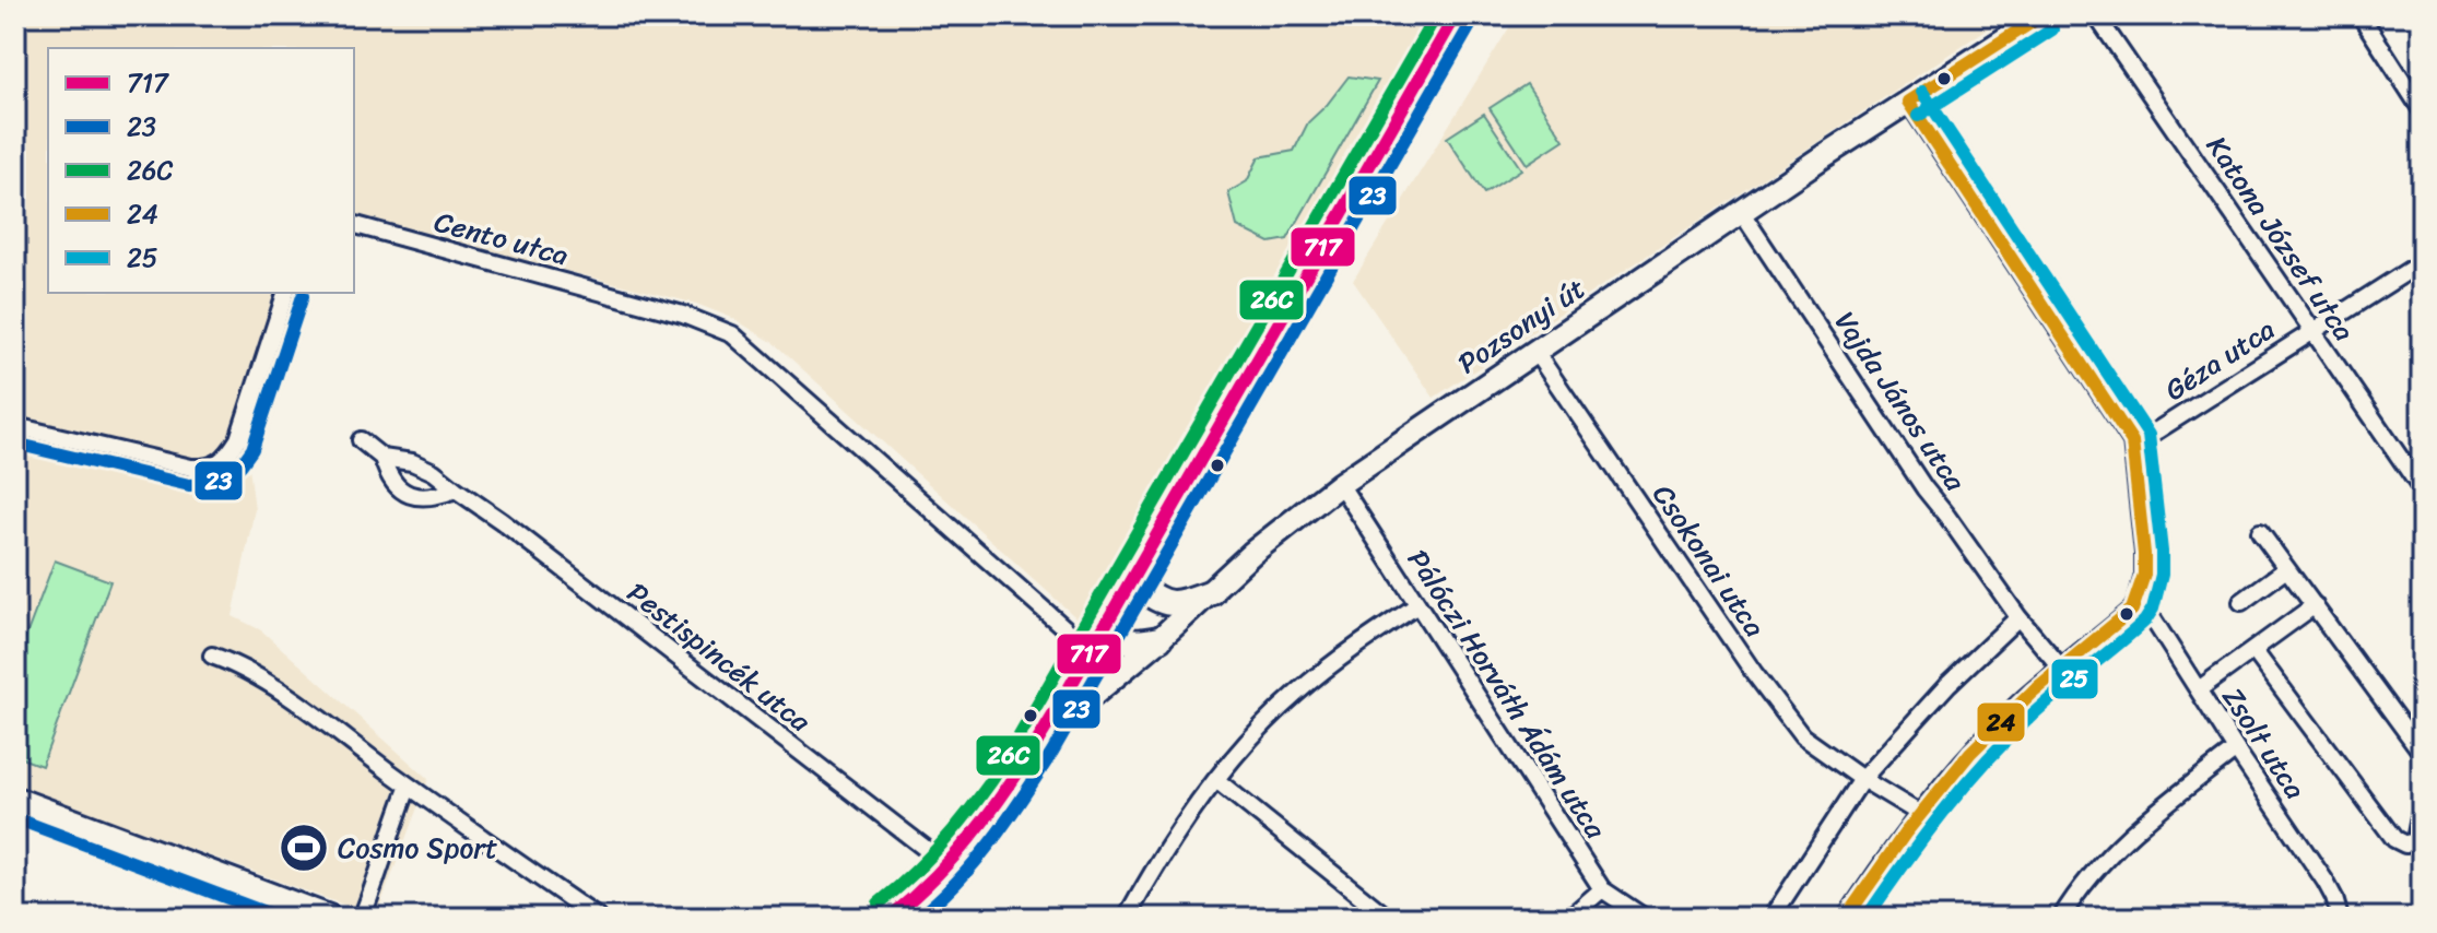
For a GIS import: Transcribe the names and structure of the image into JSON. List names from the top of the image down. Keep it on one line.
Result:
{"streets":{"street":["Cento utca","Katona József utca","Pozsonyi út","Géza utca","Vajda János utca","Csokonai utca","Pestispincék utca","Pálóczi Horváth Ádám utca","Zsolt utca"]},"crossings":[["Katona József utca","Géza utca"],["Pozsonyi út","Vajda János utca"],["Pozsonyi út","Csokonai utca"],["Pozsonyi út","Pálóczi Horváth Ádám utca"]],"places":{"sports":["Cosmo Sport"]},"lines":["transit line 717","transit line 26C","transit line 24","transit line 23","transit line 25"],"legend":["717","23","26C","24","25"]}
